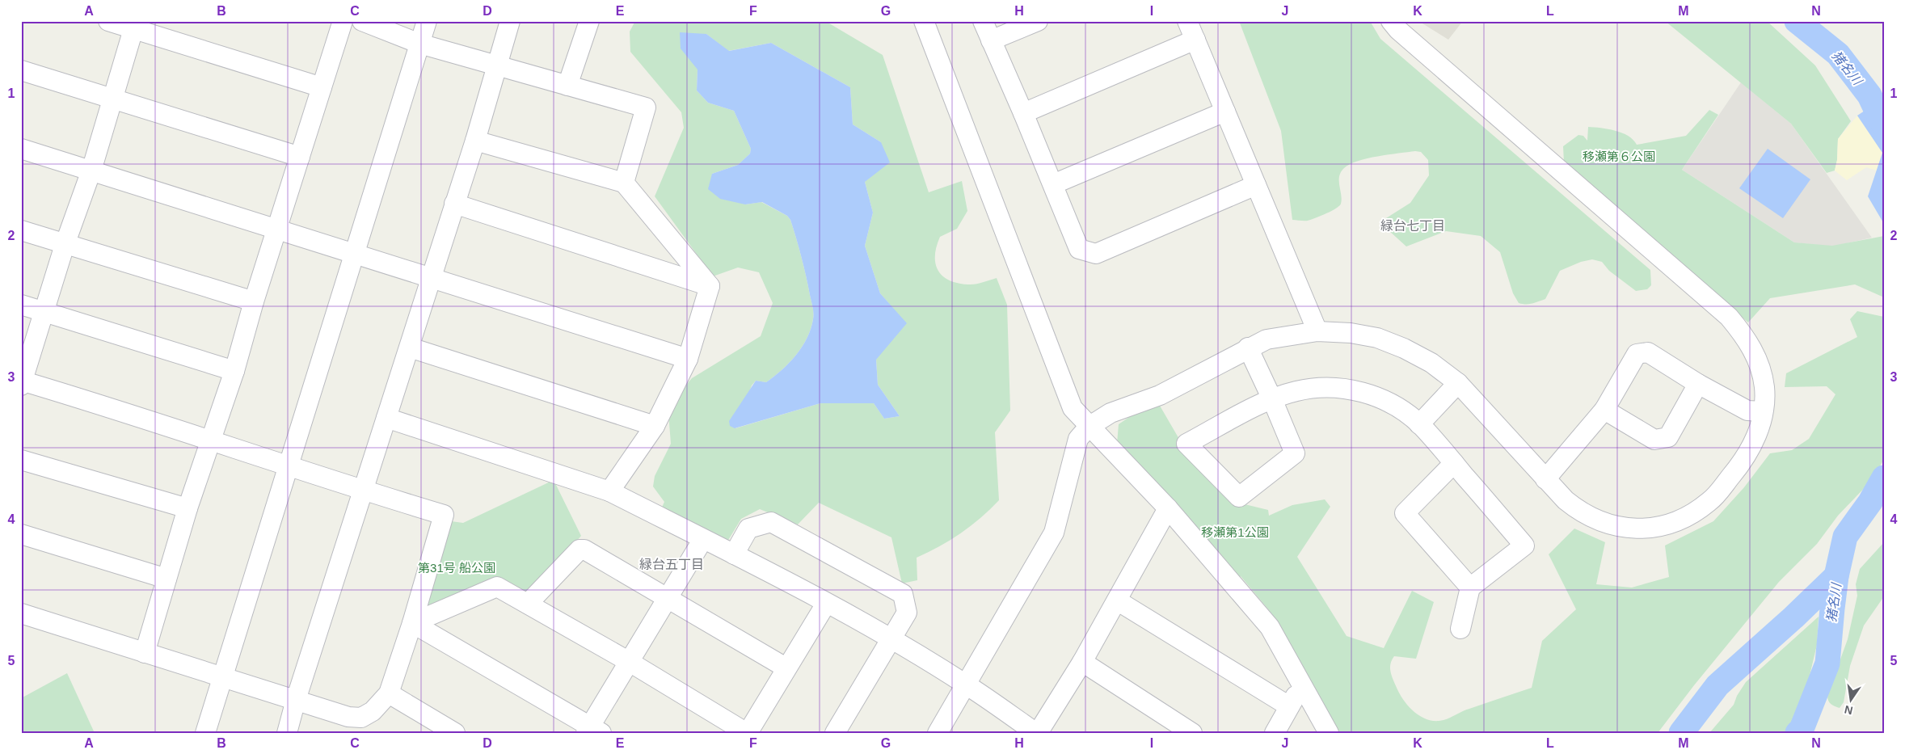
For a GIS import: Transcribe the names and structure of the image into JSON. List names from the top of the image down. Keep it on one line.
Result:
{"districts":["緑台七丁目","緑台五丁目"],"water":["猪名川"],"parks":["移瀬第６公園","移瀬第1公園","第31号 船公園"],"north":"bottom","grid":{"columns":["A","B","C","D","E","F","G","H","I","J","K","L","M","N"],"rows":["1","2","3","4","5"]}}
